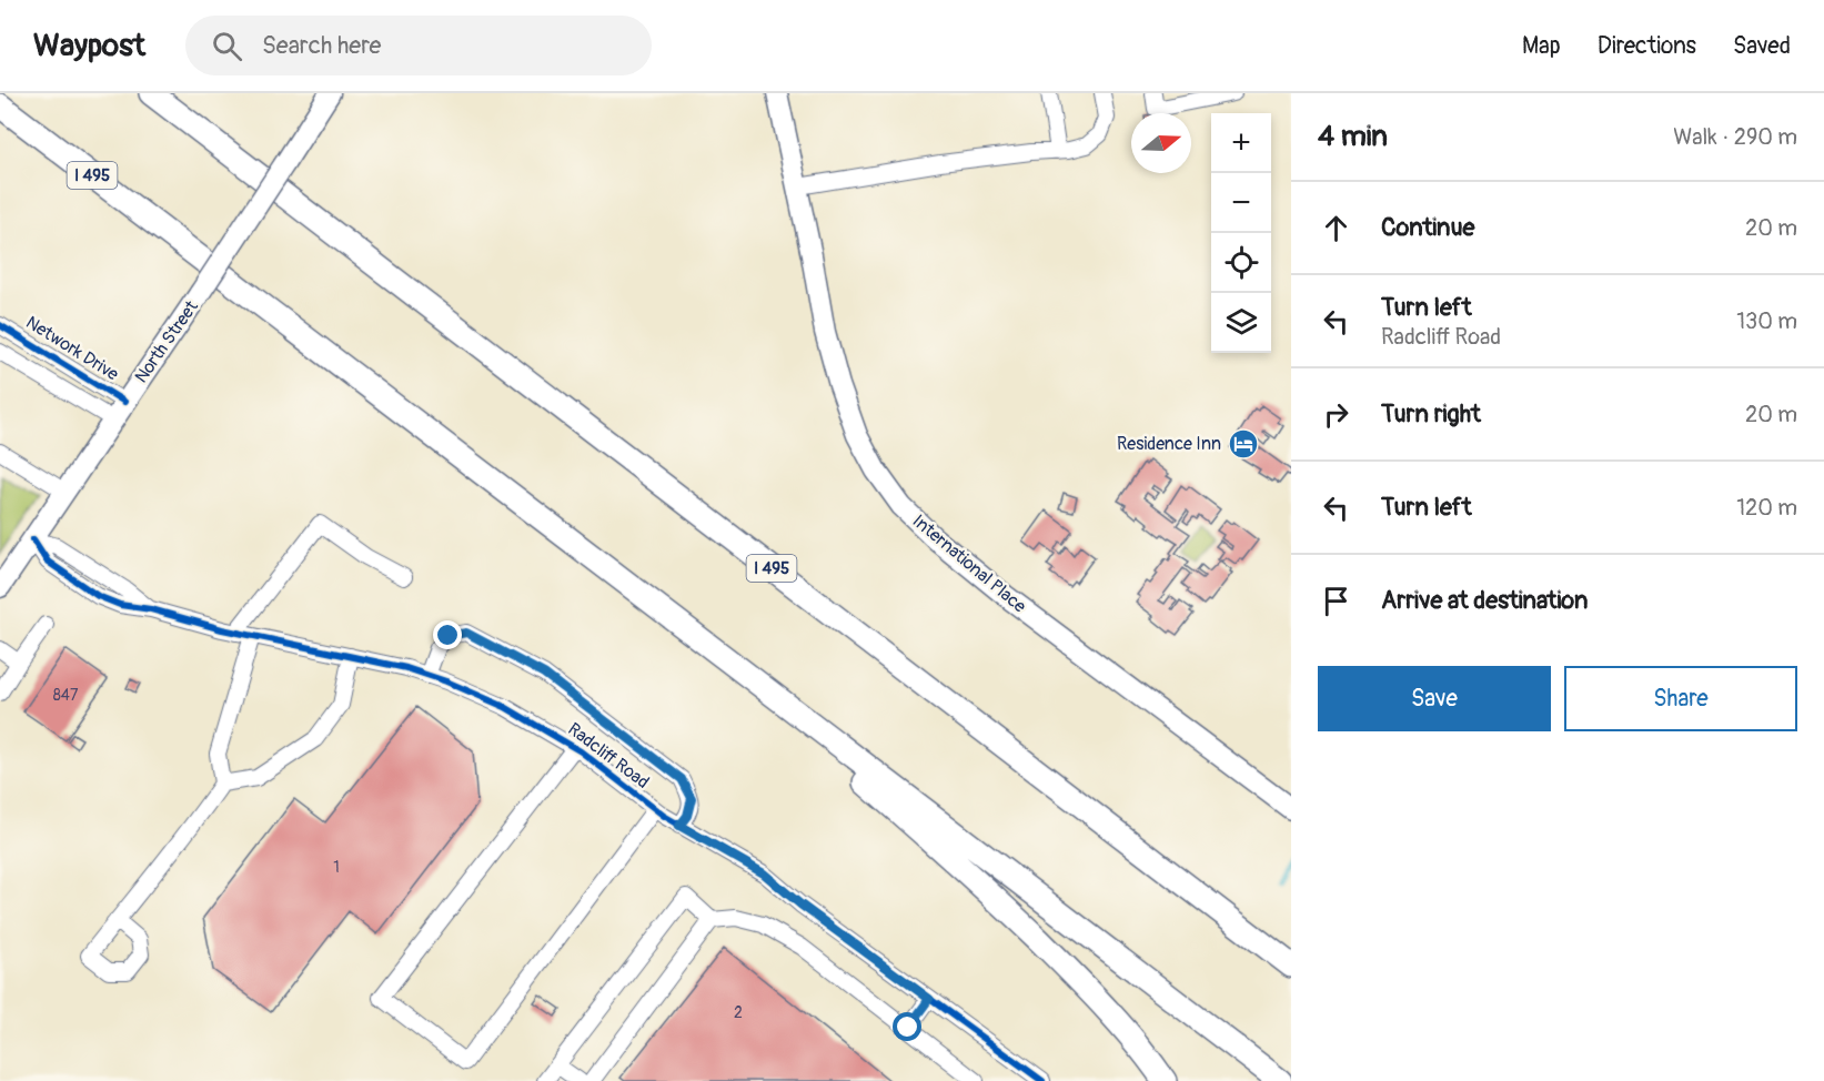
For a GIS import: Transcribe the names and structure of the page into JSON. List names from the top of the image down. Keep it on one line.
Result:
{"streets":{"highway":["I 495"],"main road":["North Street","International Place"],"street":["Network Drive","Radcliff Road"]},"crossings":[["North Street","Network Drive"],["North Street","Radcliff Road"]],"places":{"hotel":["Residence Inn"]},"house_numbers":["847","1","2"],"north":"right","page":{"header":"Waypost","search":"Search here","nav":["Map","Directions","Saved"],"heading":["4 min","Walk · 290 m"],"map_buttons":["+","−"],"list":[["Continue","20 m"],["Turn left","Radcliff Road","130 m"],["Turn right","20 m"],["Turn left","120 m"],"Arrive at destination"],"buttons":["Save","Share"]}}
